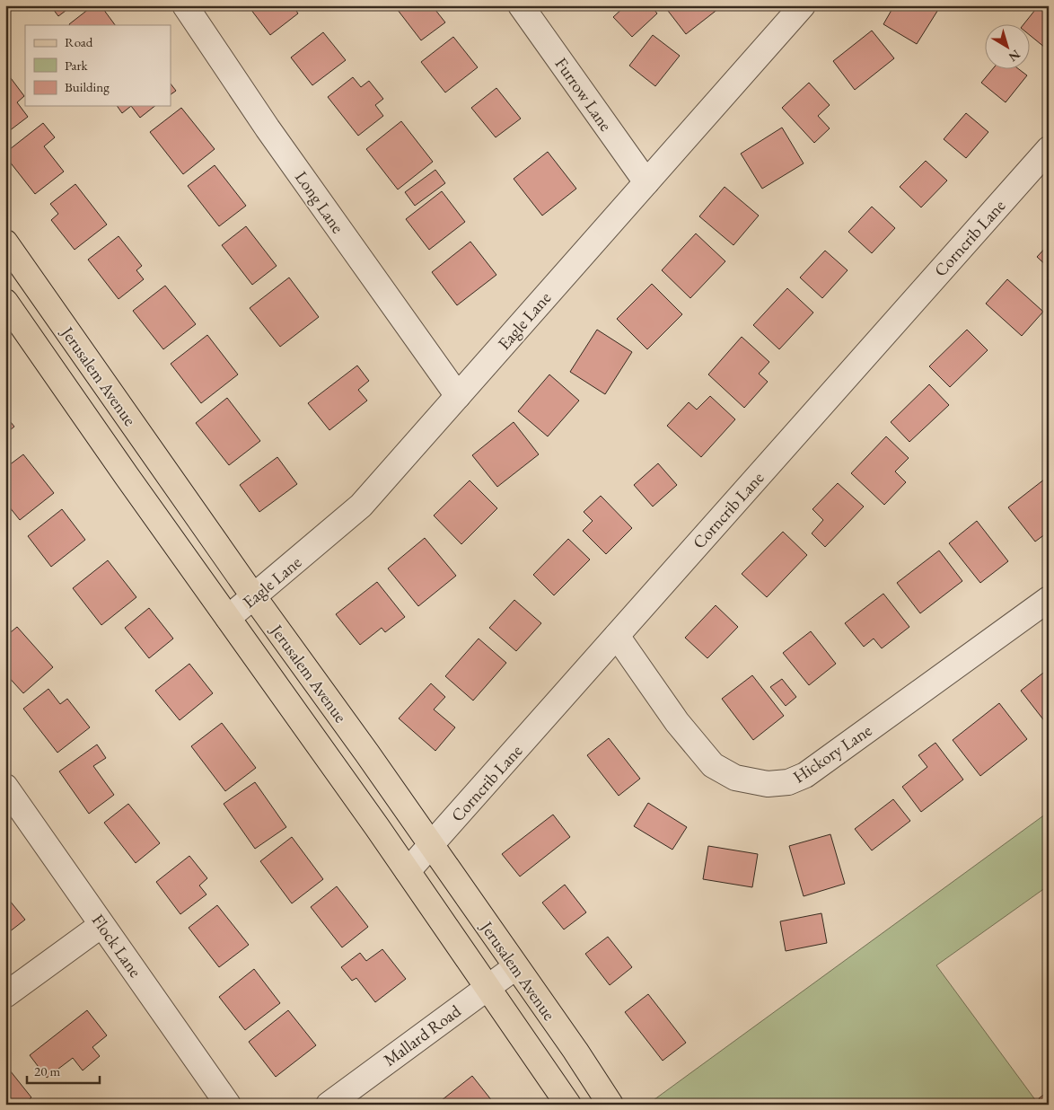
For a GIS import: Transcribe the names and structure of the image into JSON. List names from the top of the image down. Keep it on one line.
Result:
{"streets":{"main road":["Jerusalem Avenue"],"street":["Furrow Lane","Long Lane","Corncrib Lane","Eagle Lane","Hickory Lane","Flock Lane","Mallard Road"]},"crossings":[["Furrow Lane","Eagle Lane"],["Long Lane","Eagle Lane"],["Corncrib Lane","Jerusalem Avenue"],["Corncrib Lane","Hickory Lane"],["Eagle Lane","Jerusalem Avenue"],["Jerusalem Avenue","Mallard Road"]],"legend":["Road","Park","Building"],"scale_bar":"20 m","north":"bottom right"}
